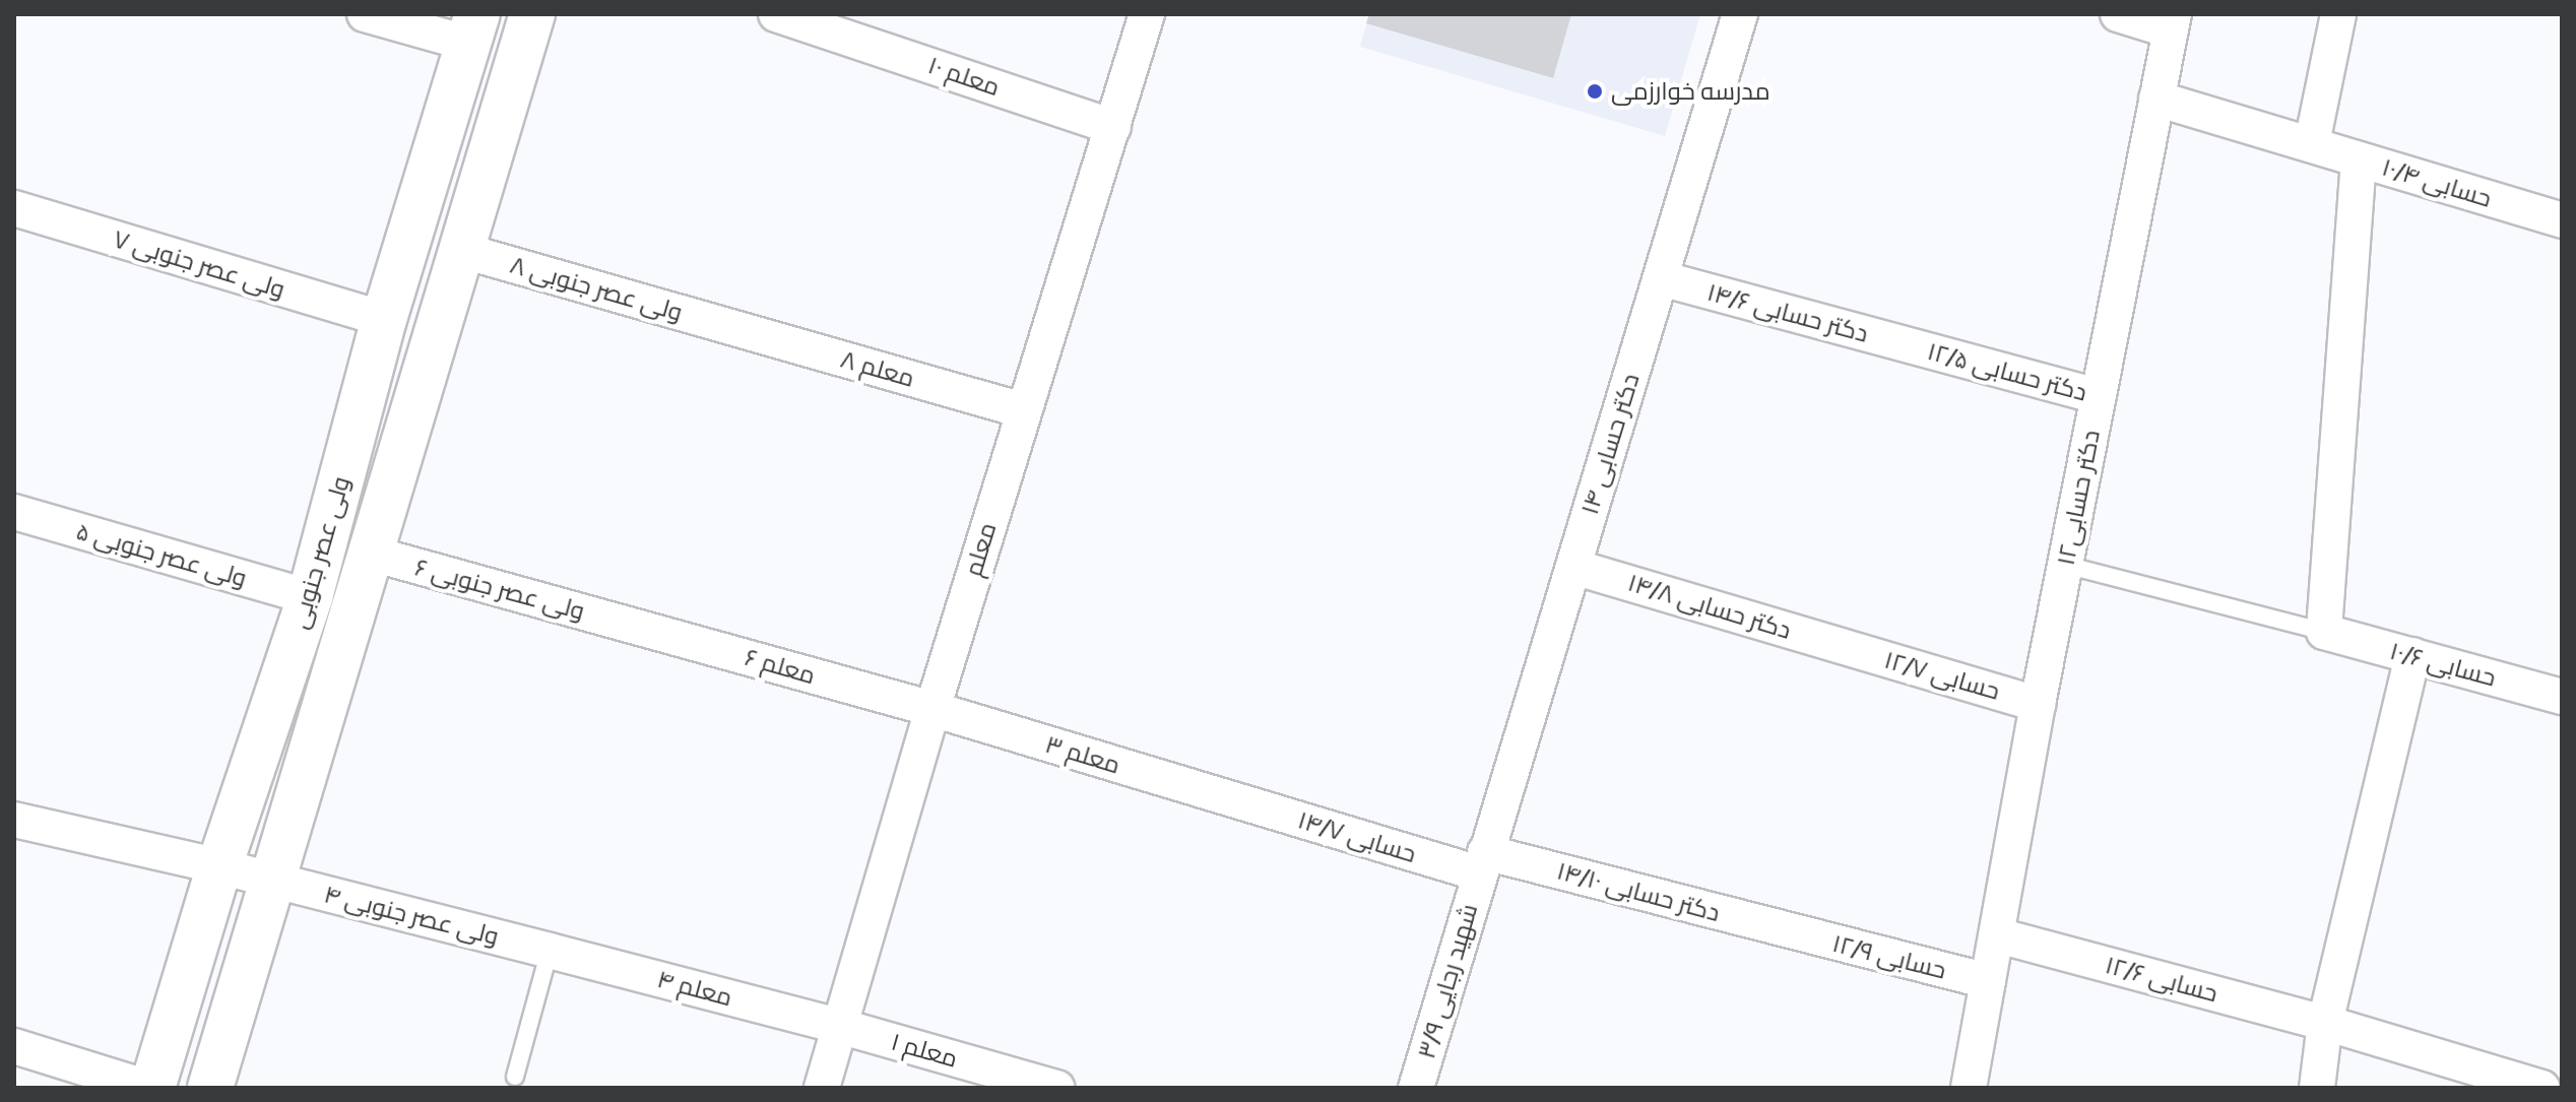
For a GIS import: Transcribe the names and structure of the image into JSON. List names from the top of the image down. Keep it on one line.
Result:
{"streets":{"street":["معلم ۱۰","حسابی ۱۰/۴","ولی عصر جنوبی ۷","ولی عصر جنوبی ۸","دکتر حسابی ۱۴/۶","معلم ۸","دکتر حسابی ۱۲/۵","دکتر حسابی ۱۴","دکتر حسابی۱۲","معلم","ولی عصر جنوبی","ولی عصر جنوبی ۵","ولی عصر جنوبی ۶","دکتر حسابی ۱۴/۸","حسابی ۱۰/۶","معلم ۶","حسابی ۱۲/۷","معلم ۳","حسابی ۱۴/۷","دکتر حسابی ۱۴/۱۰","ولی عصر جنوبی ۴","حسابی ۱۲/۹","حسابی ۱۲/۶","شهید رجایی ۳/۹","معلم ۴","معلم ۱"]},"crossings":[["معلم ۱۰","معلم"],["حسابی ۱۰/۴","دکتر حسابی۱۲"],["ولی عصر جنوبی ۷","ولی عصر جنوبی"],["ولی عصر جنوبی ۸","معلم ۸"],["ولی عصر جنوبی ۸","ولی عصر جنوبی"],["دکتر حسابی ۱۴/۶","دکتر حسابی ۱۲/۵"],["دکتر حسابی ۱۴/۶","دکتر حسابی ۱۴"],["معلم ۸","معلم"],["دکتر حسابی ۱۲/۵","دکتر حسابی۱۲"],["دکتر حسابی ۱۴","دکتر حسابی ۱۴/۸"],["دکتر حسابی ۱۴","حسابی ۱۴/۷"],["دکتر حسابی ۱۴","دکتر حسابی ۱۴/۱۰"],["دکتر حسابی ۱۴","شهید رجایی ۳/۹"],["دکتر حسابی۱۲","حسابی ۱۲/۷"],["دکتر حسابی۱۲","حسابی ۱۲/۹"],["دکتر حسابی۱۲","حسابی ۱۲/۶"],["معلم","معلم ۶"],["معلم","معلم ۳"],["معلم","معلم ۴"],["معلم","معلم ۱"],["ولی عصر جنوبی","ولی عصر جنوبی ۵"],["ولی عصر جنوبی","ولی عصر جنوبی ۶"],["ولی عصر جنوبی","ولی عصر جنوبی ۴"],["ولی عصر جنوبی ۶","معلم ۶"],["دکتر حسابی ۱۴/۸","حسابی ۱۲/۷"],["معلم ۶","معلم ۳"],["معلم ۳","حسابی ۱۴/۷"],["حسابی ۱۴/۷","دکتر حسابی ۱۴/۱۰"],["حسابی ۱۴/۷","شهید رجایی ۳/۹"],["دکتر حسابی ۱۴/۱۰","حسابی ۱۲/۹"],["دکتر حسابی ۱۴/۱۰","شهید رجایی ۳/۹"],["ولی عصر جنوبی ۴","معلم ۴"],["معلم ۴","معلم ۱"]],"places":["مدرسه خوارزمی"]}
